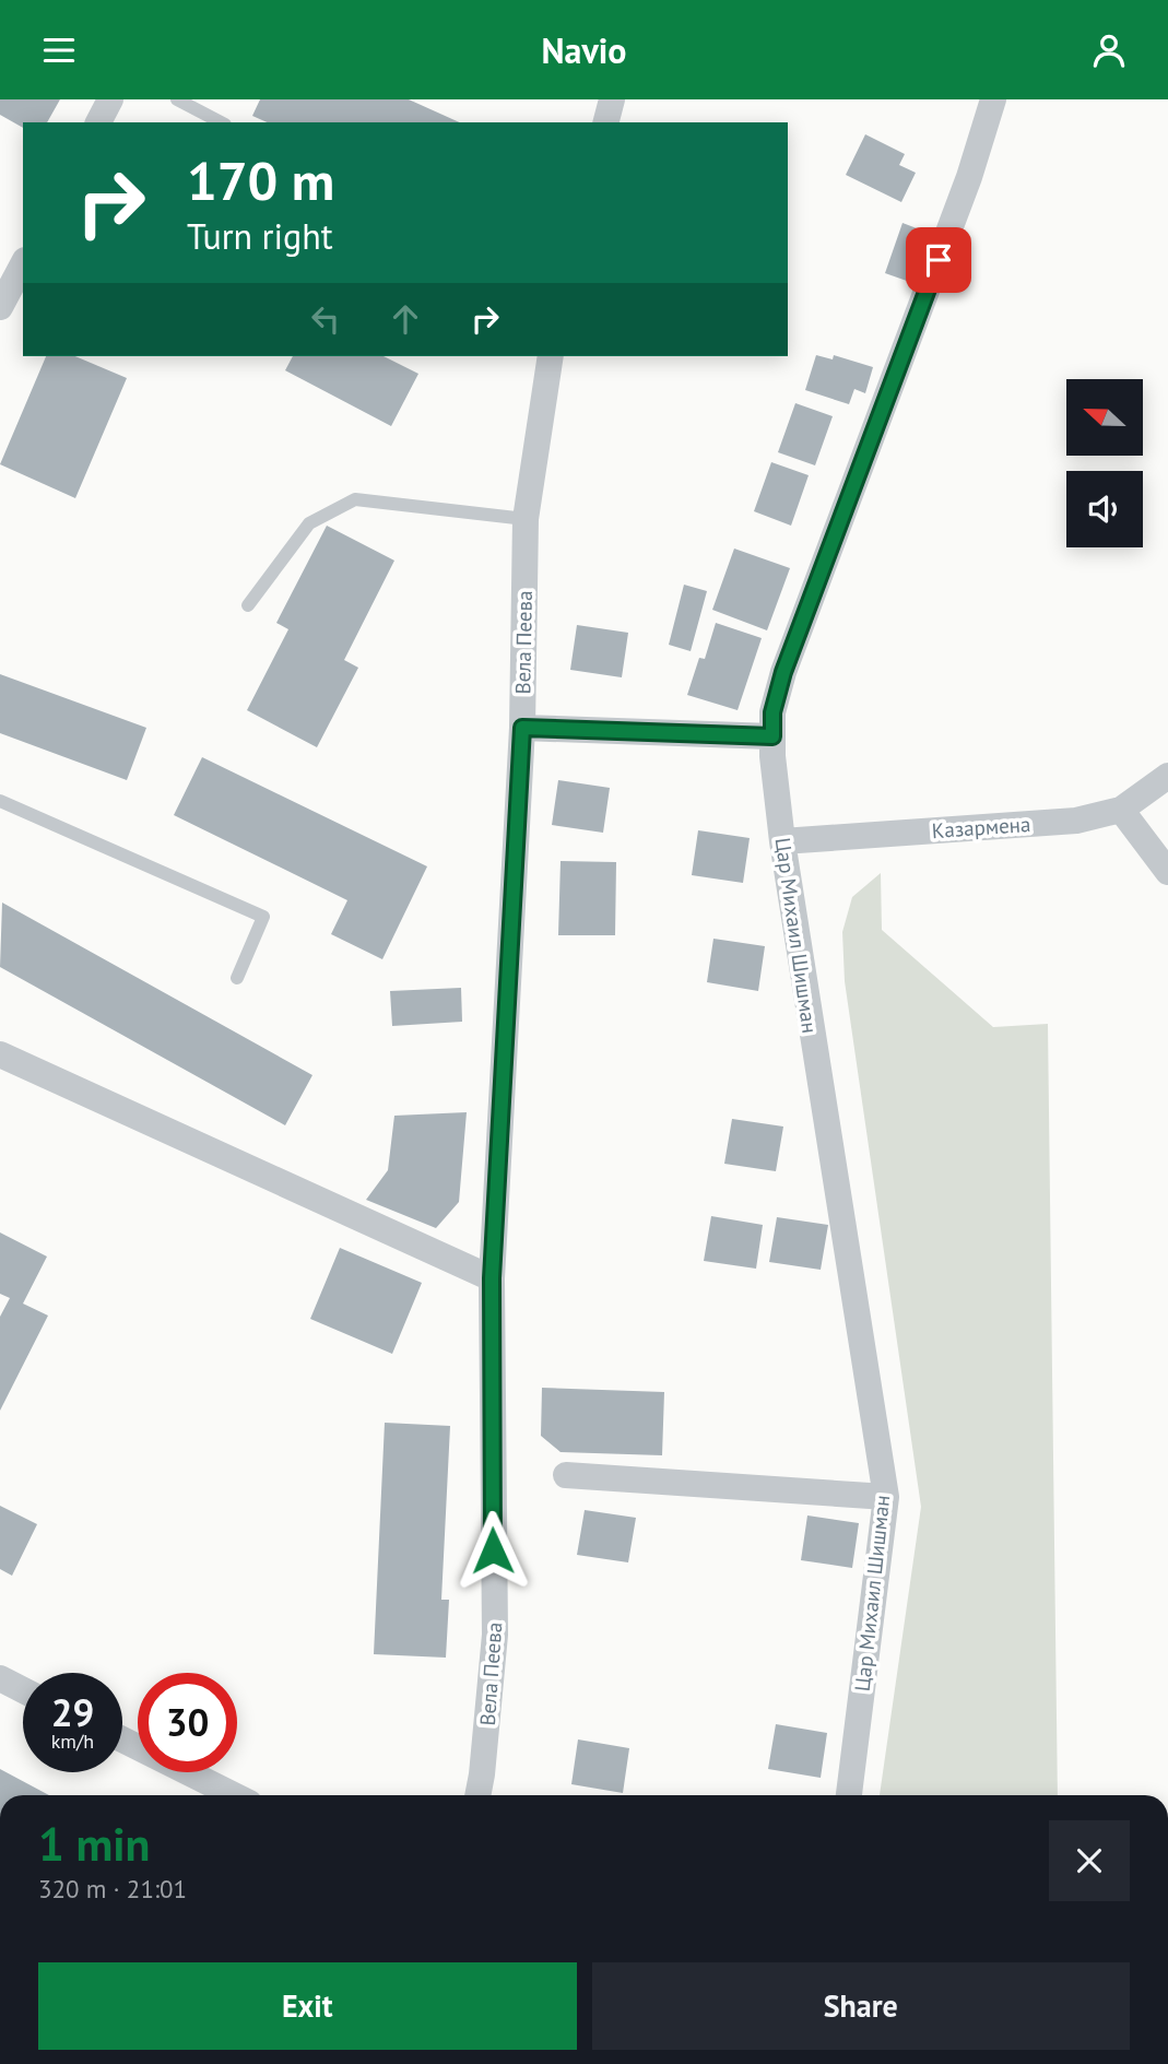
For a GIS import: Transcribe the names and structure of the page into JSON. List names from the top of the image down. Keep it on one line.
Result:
{"streets":{"street":["Вела Пеева","Казармена","Цар Михаил Шишман"]},"crossings":[["Казармена","Цар Михаил Шишман"]],"north":"left","page":{"header":"Navio","turn":["170 m","Turn right"],"speed":"29 km/h","limit":"30","heading":["1 min","320 m · 21:01"],"buttons":["Exit","Share"]}}
